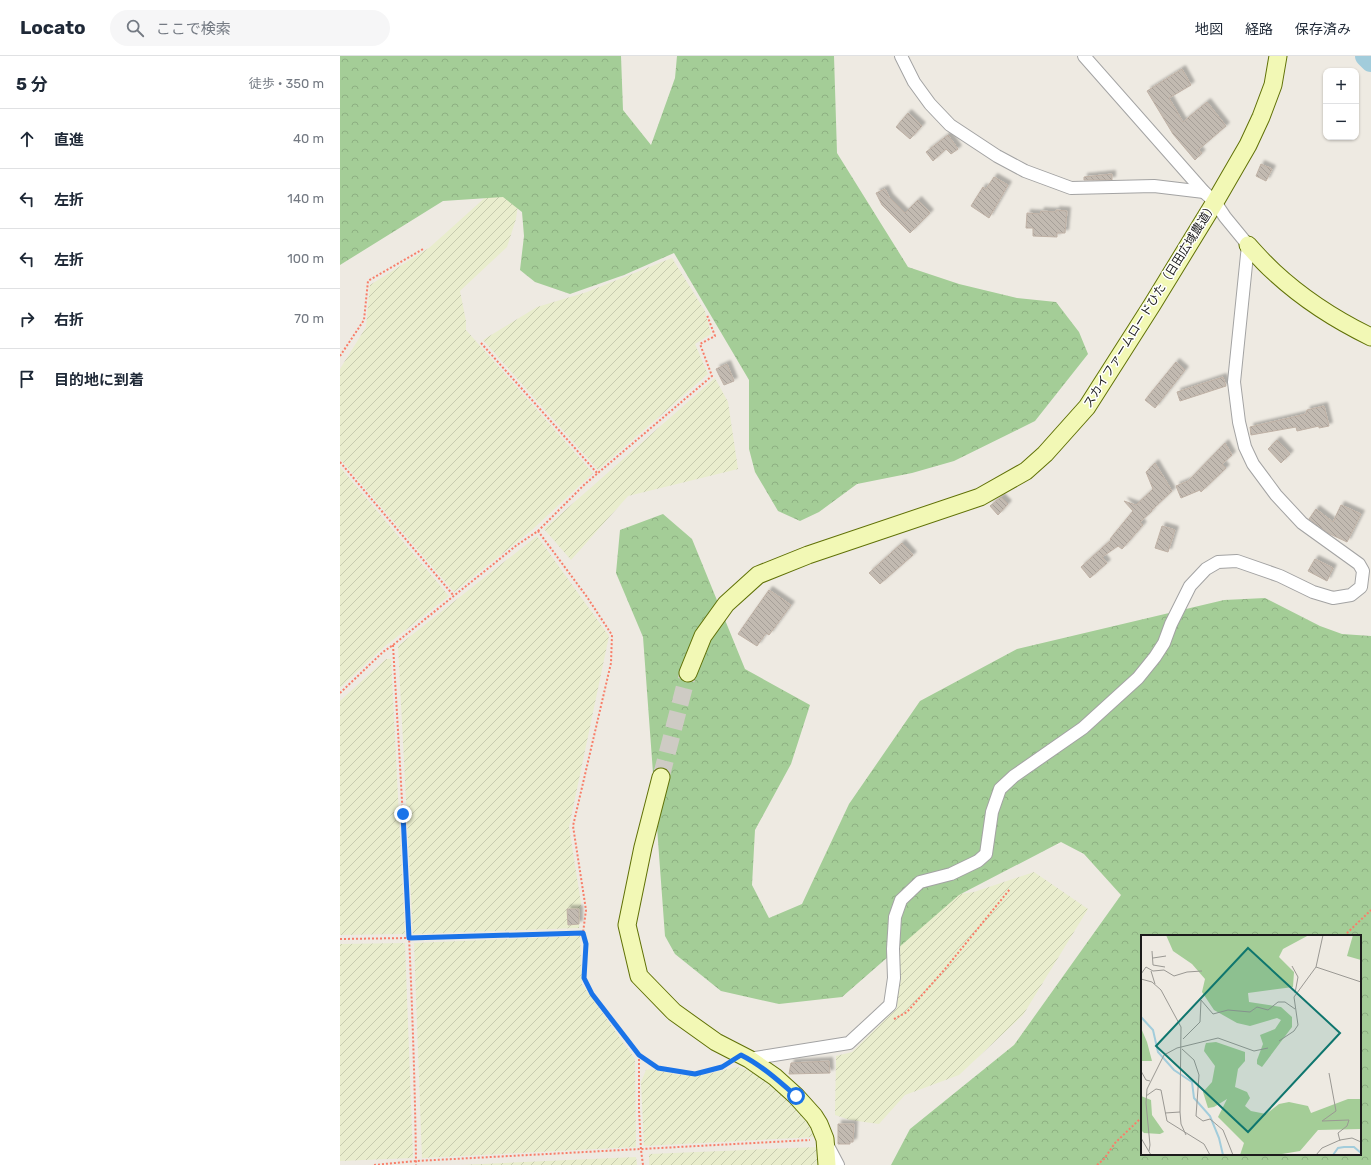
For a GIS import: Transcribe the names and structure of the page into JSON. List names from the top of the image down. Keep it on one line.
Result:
{"streets":{"street":["スカイファームロードひた（日田広域農道）"]},"page":{"header":"Locato","search":"ここで検索","nav":["地図","経路","保存済み"],"heading":["5 分","徒歩 · 350 m"],"map_buttons":["+","−"],"list":[["直進","40 m"],["左折","140 m"],["左折","100 m"],["右折","70 m"],"目的地に到着"]}}
